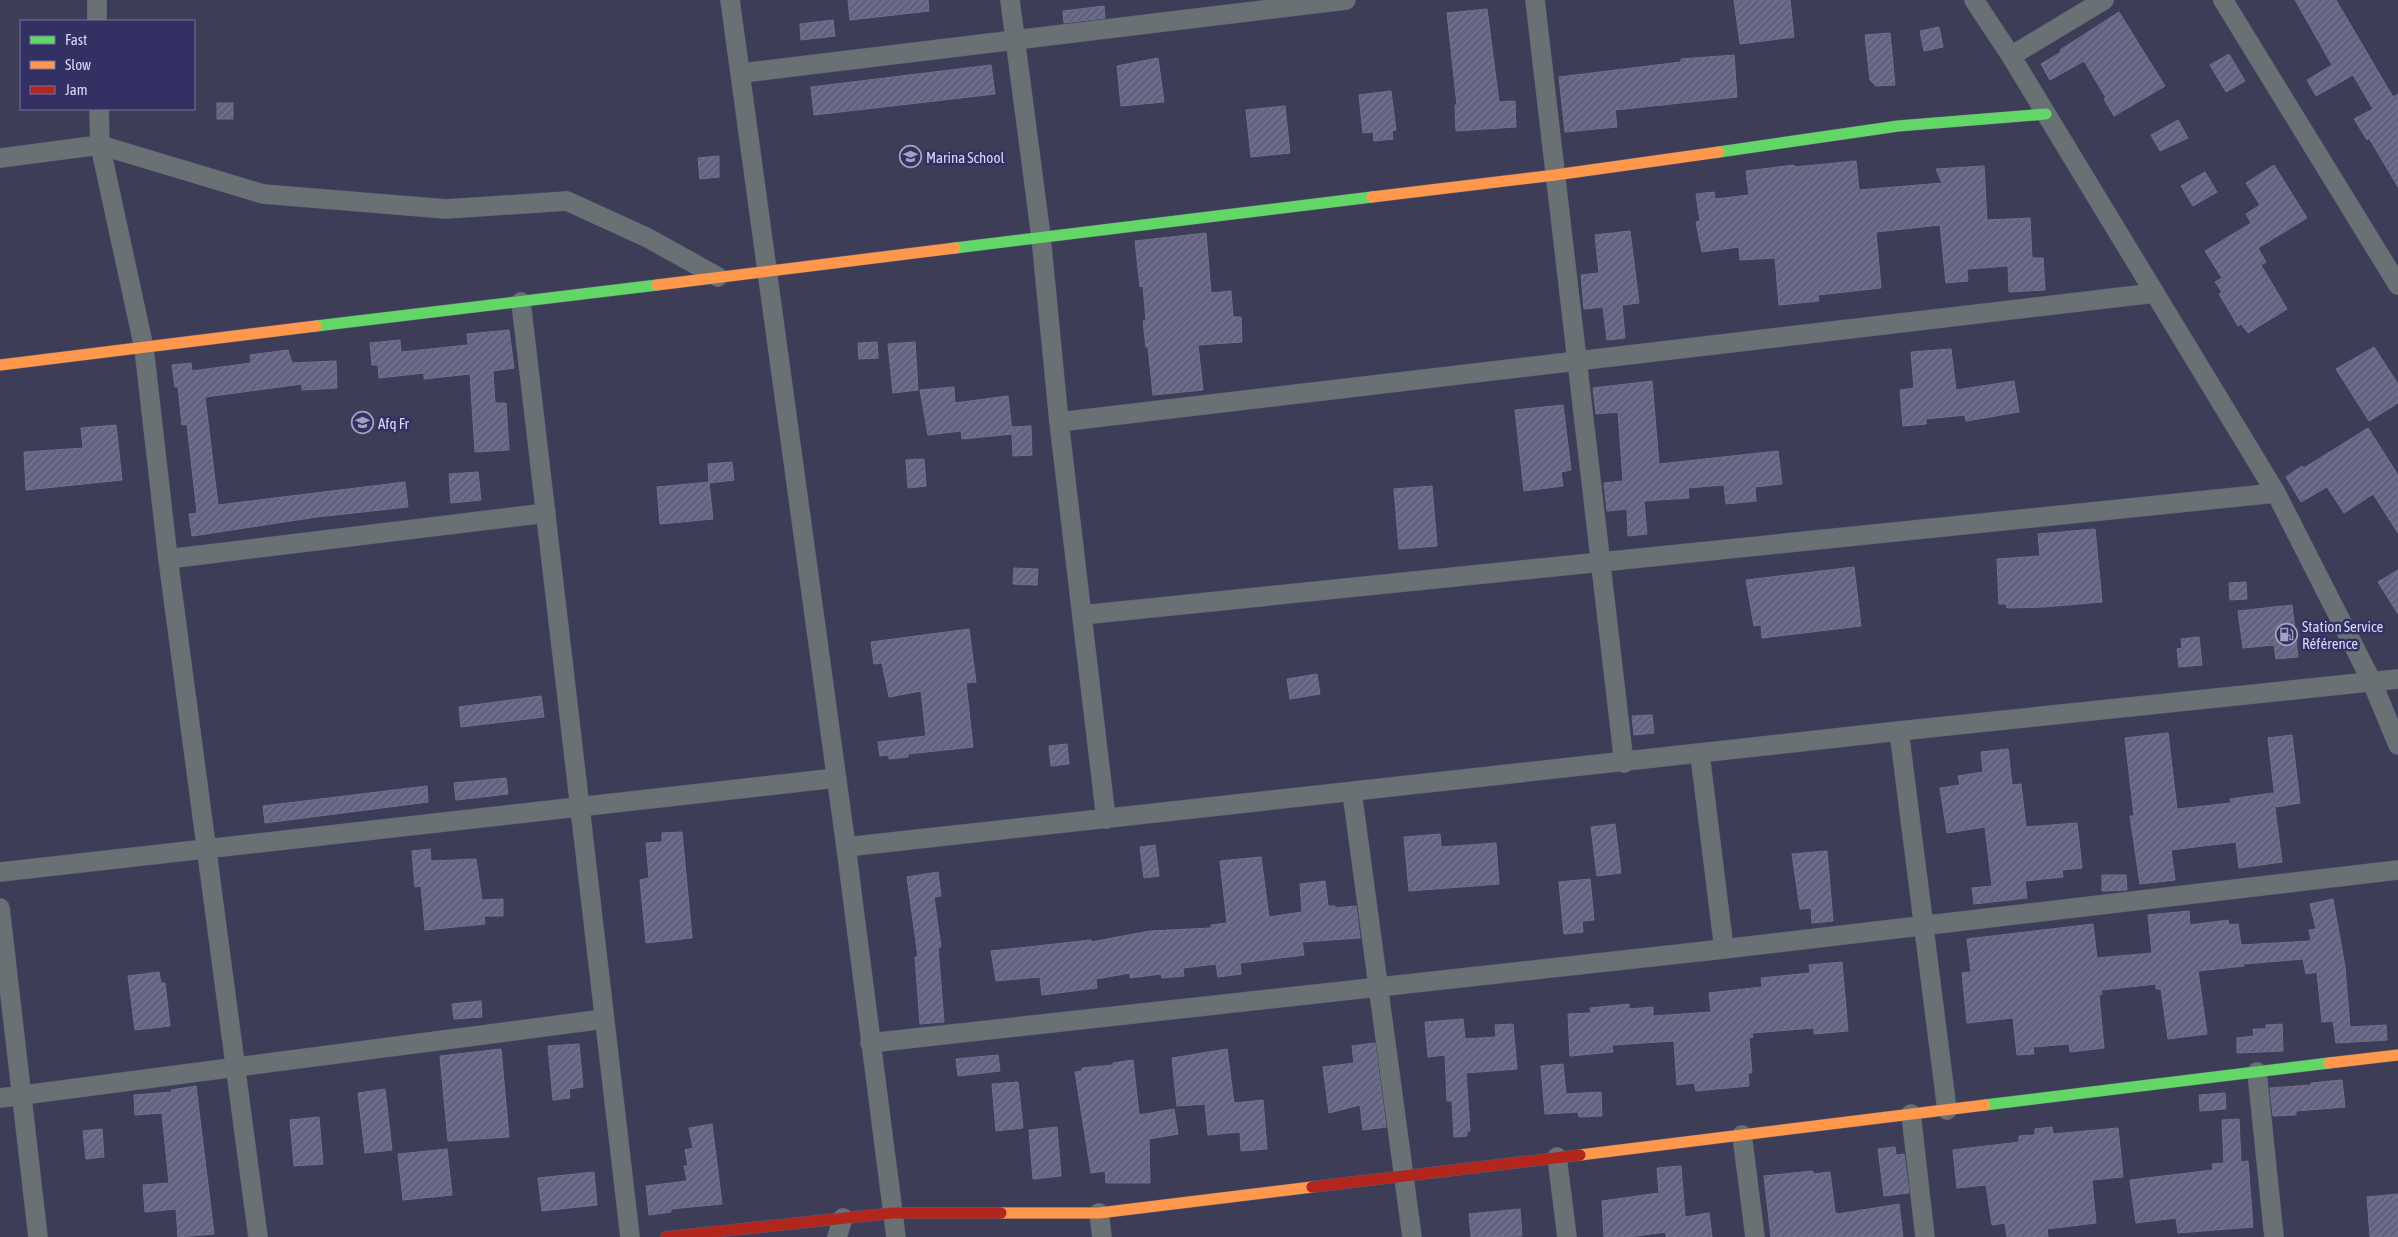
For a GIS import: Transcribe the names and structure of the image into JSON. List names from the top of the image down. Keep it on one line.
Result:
{"places":{"school or university":["Marina School","Afq Fr"],"fuel station":["Station Service Référence"]},"legend":["Fast","Slow","Jam"]}
